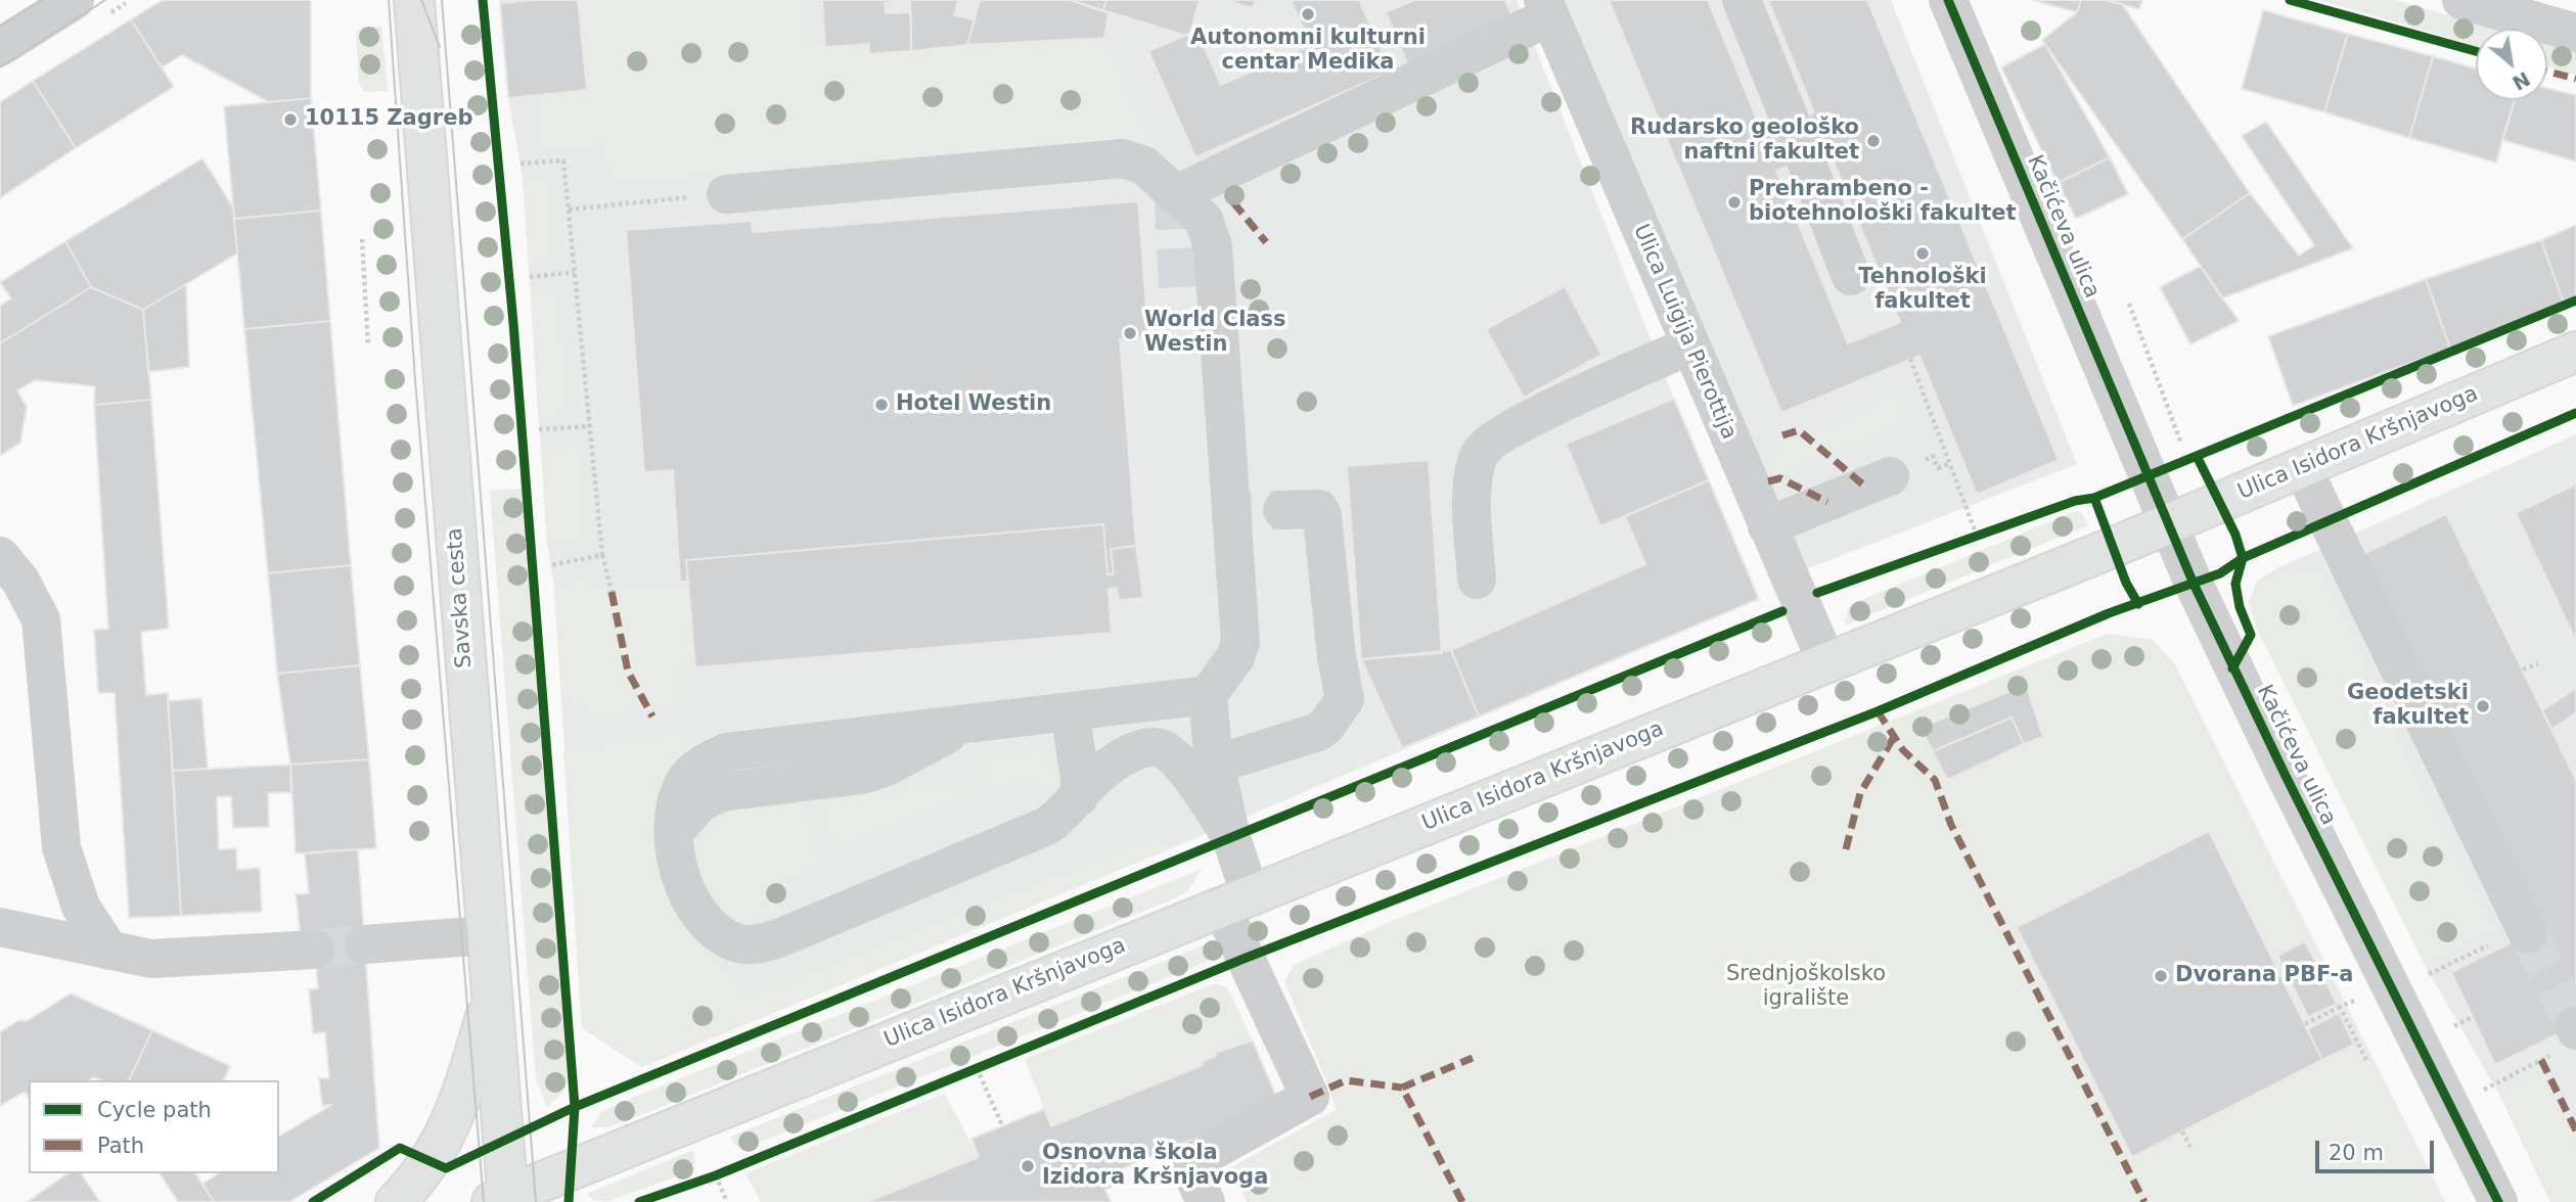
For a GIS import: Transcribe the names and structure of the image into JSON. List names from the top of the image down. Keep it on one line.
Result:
{"streets":{"main road":["Ulica Isidora Kršnjavoga","Savska cesta"],"street":["Kačićeva ulica","Ulica Luigija Pierottija"]},"crossings":[["Kačićeva ulica","Ulica Isidora Kršnjavoga"],["Ulica Luigija Pierottija","Ulica Isidora Kršnjavoga"],["Ulica Isidora Kršnjavoga","Savska cesta"]],"parks":["Srednjoškolsko igralište"],"places":["Autonomni kulturni centar Medika","10115 Zagreb","Rudarsko geološko naftni fakultet","Prehrambeno - biotehnološki fakultet","Tehnološki fakultet","World Class Westin","Hotel Westin","Geodetski fakultet","Dvorana PBF-a","Osnovna škola Izidora Kršnjavoga"],"legend":["Cycle path","Path"],"scale_bar":"20 m","north":"bottom right"}
